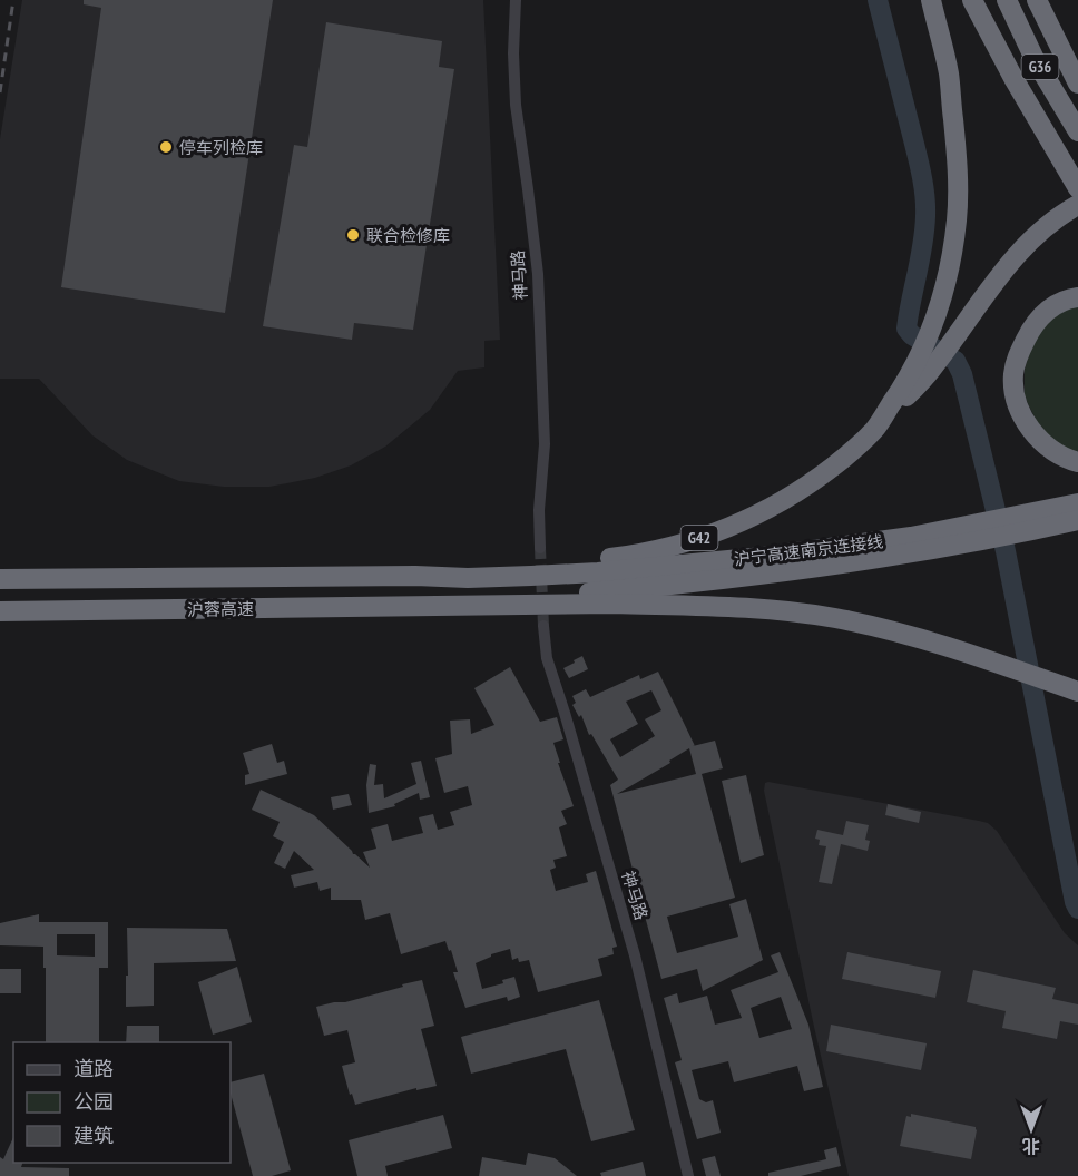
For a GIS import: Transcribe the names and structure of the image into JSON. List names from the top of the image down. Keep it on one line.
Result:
{"streets":{"highway":["G36","G42","沪宁高速南京连接线","沪蓉高速"],"street":["神马路"]},"crossings":[["G42","沪宁高速南京连接线"],["G42","沪蓉高速"],["沪宁高速南京连接线","沪蓉高速"]],"places":["停车列检库","联合检修库"],"legend":["道路","公园","建筑"],"north":"bottom"}
